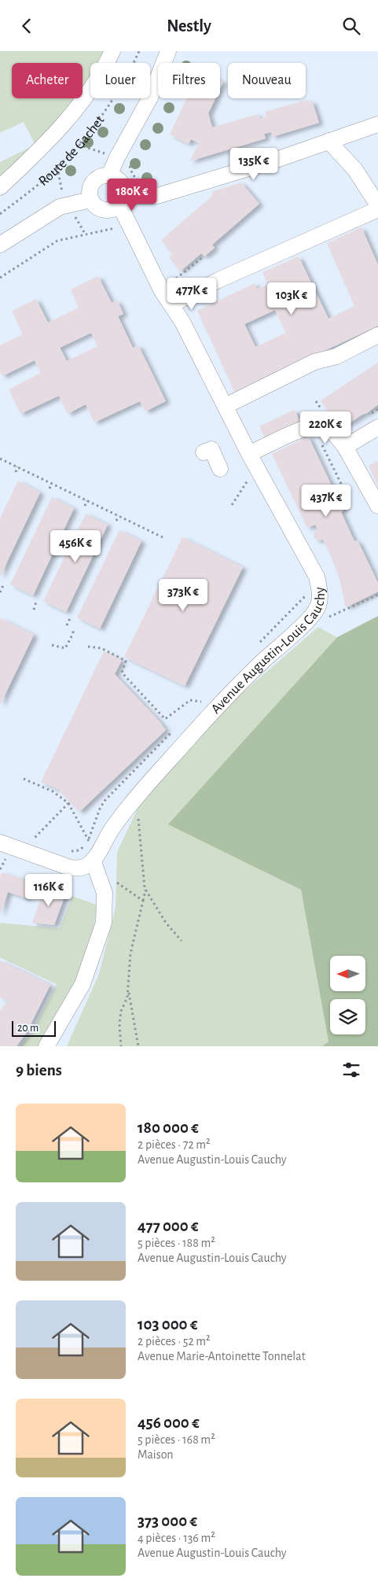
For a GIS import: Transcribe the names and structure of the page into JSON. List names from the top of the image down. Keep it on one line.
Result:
{"streets":{"street":["Avenue Augustin-Louis Cauchy"],"path":["Route de Gachet"]},"scale_bar":"20 m","north":"left","page":{"header":"Nestly","chip":["Acheter","Louer","Filtres","Nouveau"],"price":["135K €","180K €","477K €","103K €","220K €","437K €","456K €","373K €","116K €"],"scale":"20 m","heading":"9 biens","list":[{"name":"180 000 €","note":"2 pièces · 72 m² · Avenue Augustin-Louis Cauchy"},{"name":"477 000 €","note":"5 pièces · 188 m² · Avenue Augustin-Louis Cauchy"},{"name":"103 000 €","note":"2 pièces · 52 m² · Avenue Marie-Antoinette Tonnelat"},{"name":"456 000 €","note":"5 pièces · 168 m² · Maison"},{"name":"373 000 €","note":"4 pièces · 136 m² · Avenue Augustin-Louis Cauchy"}]}}
